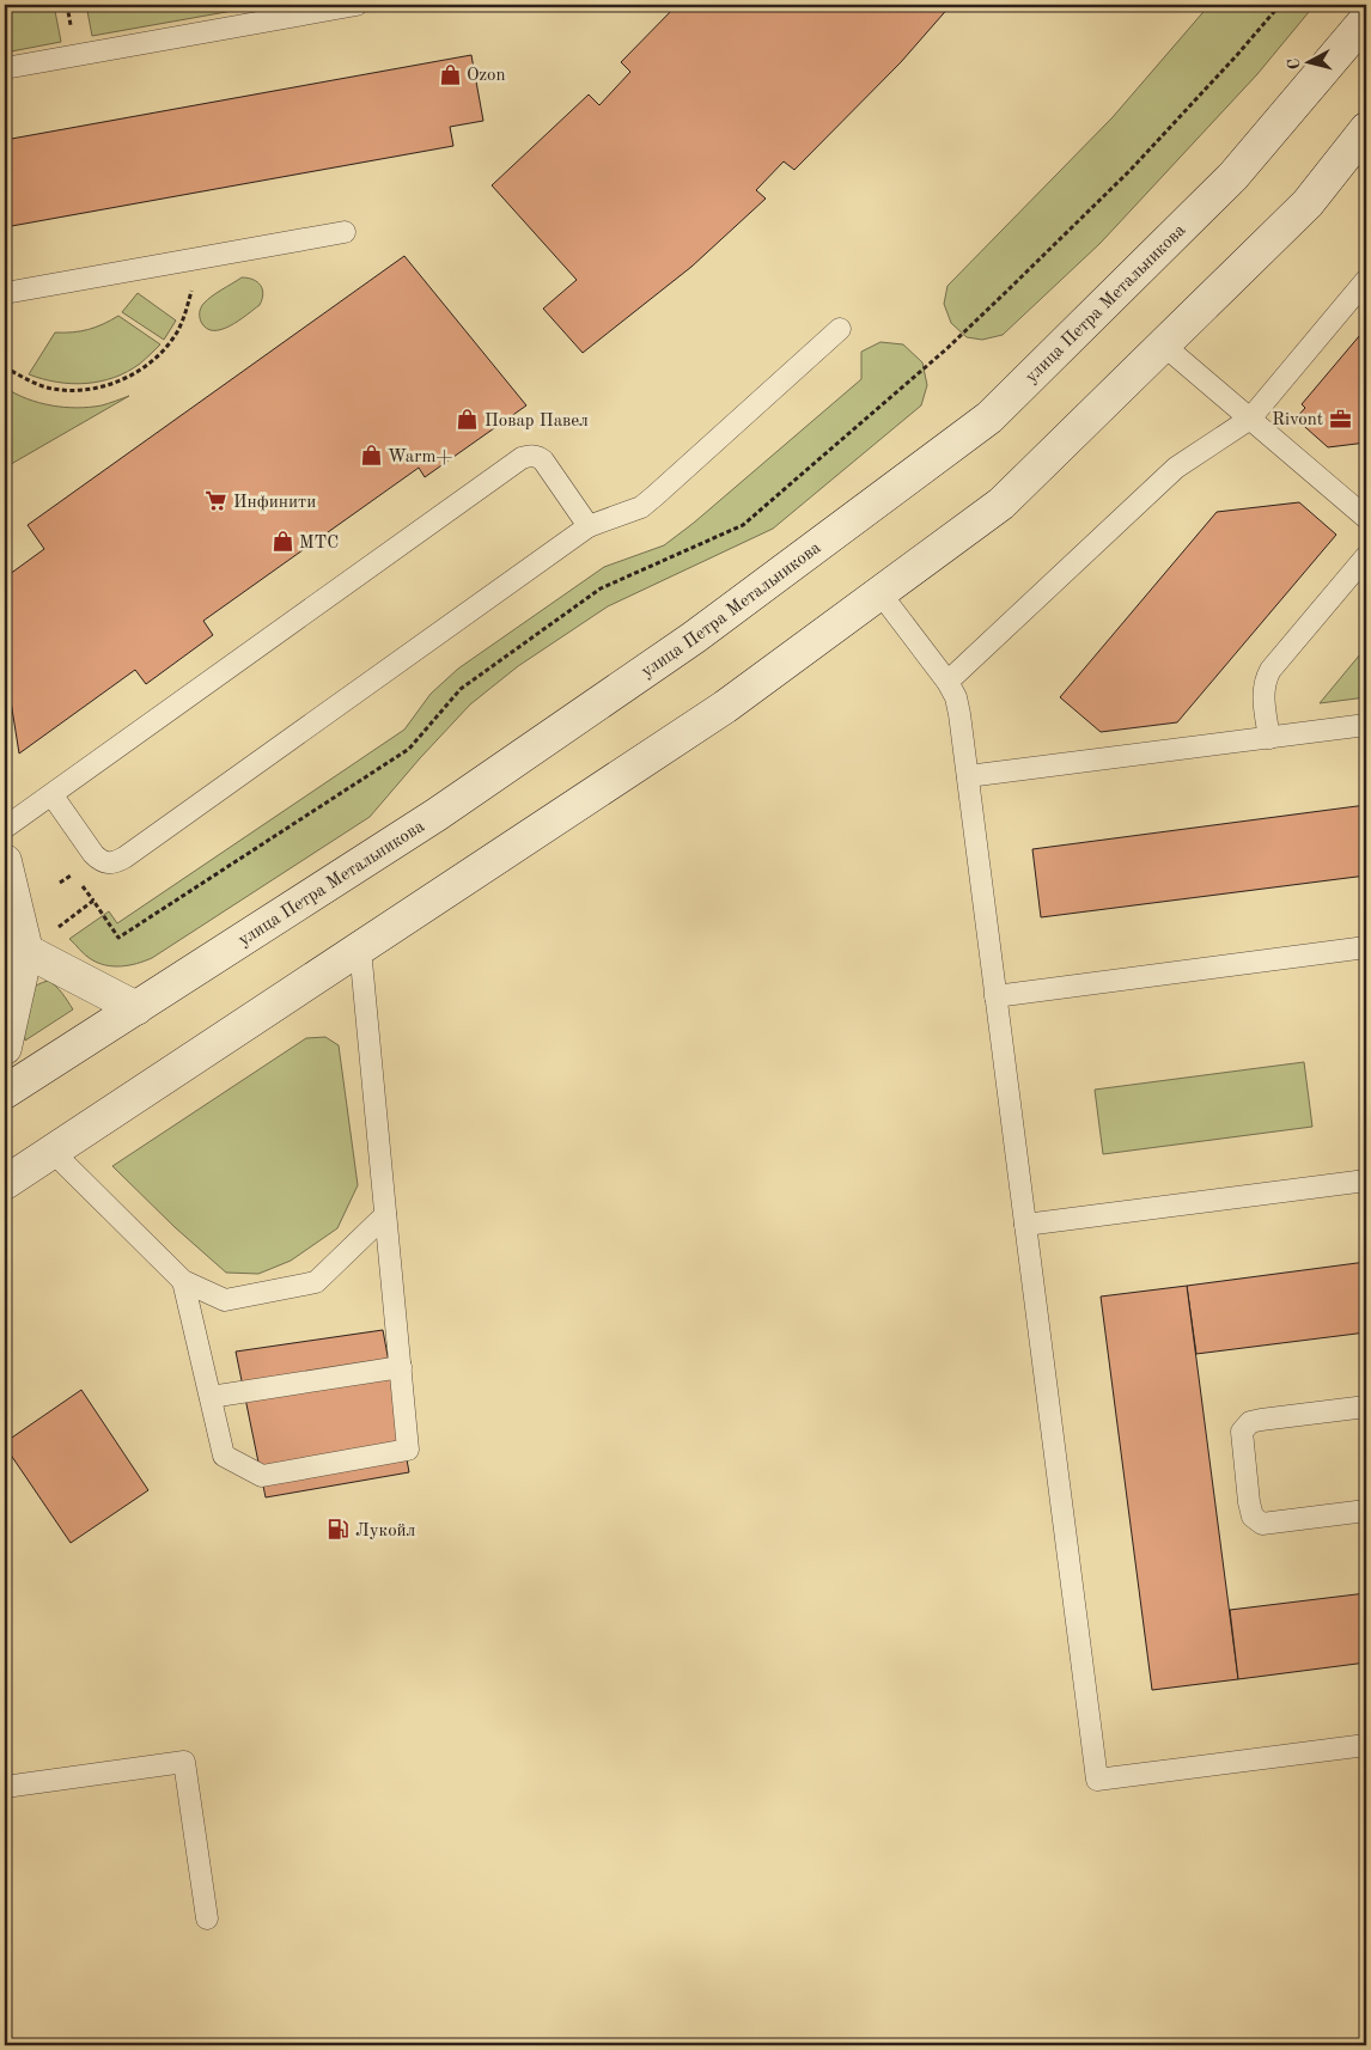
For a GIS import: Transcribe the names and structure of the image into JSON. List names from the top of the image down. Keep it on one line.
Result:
{"streets":{"main road":["улица Петра Метальникова"]},"places":{"shop":["Ozon","Повар Павел","Warm+","МТС"],"office":["Rivont"],"supermarket":["Инфинити"],"fuel station":["Лукойл"]},"north":"left"}
